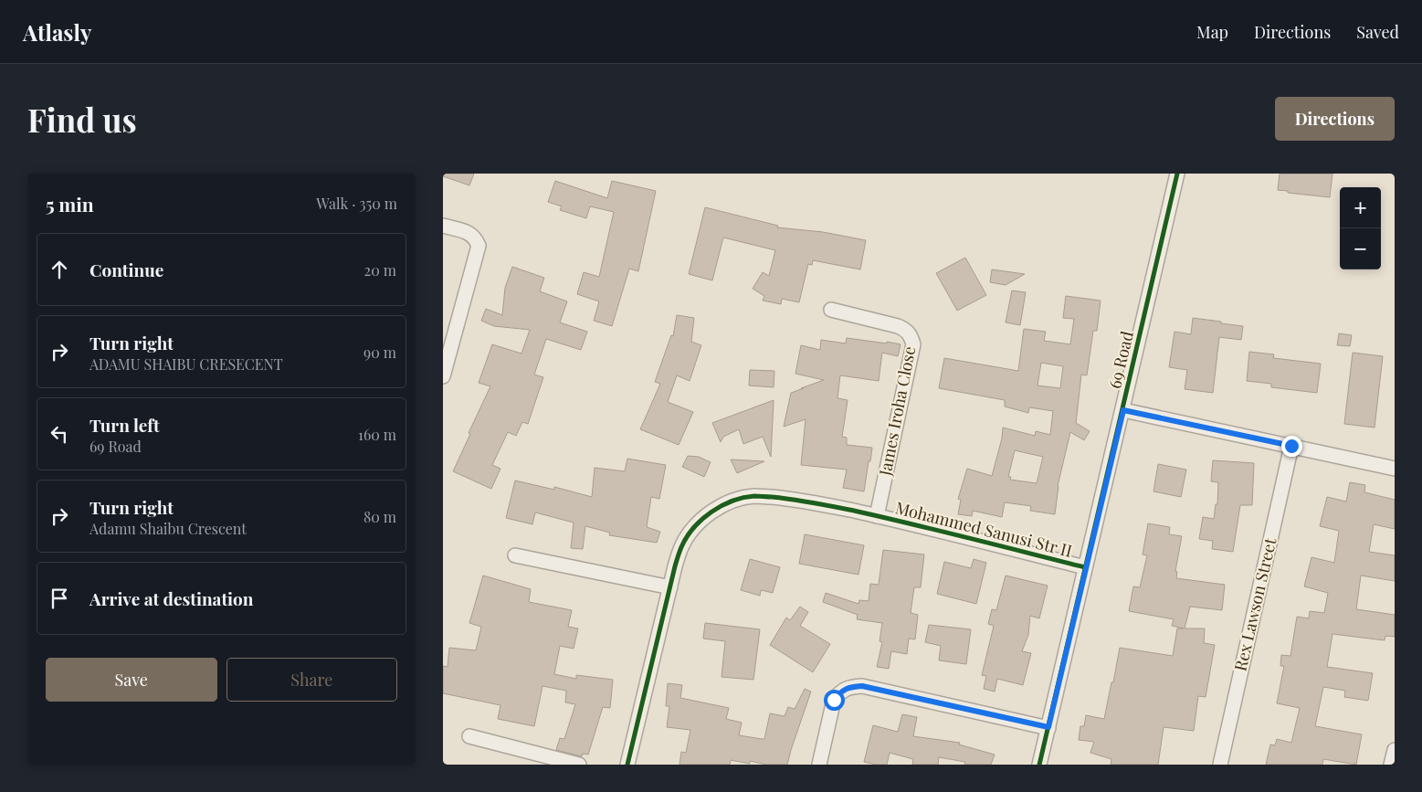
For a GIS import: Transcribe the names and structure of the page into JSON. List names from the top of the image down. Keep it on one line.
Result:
{"streets":{"street":["69 Road","James Iroha Close","Mohammed Sanusi Str II","Rex Lawson Street"]},"crossings":[["69 Road","Mohammed Sanusi Str II"],["James Iroha Close","Mohammed Sanusi Str II"]],"page":{"header":"Atlasly","nav":["Map","Directions","Saved"],"buttons":["Directions",["Save","Share"]],"title":"Find us","heading":["5 min","Walk · 350 m"],"map_buttons":["+","−"],"list":[["Continue","20 m"],["Turn right","ADAMU SHAIBU CRESECENT","90 m"],["Turn left","69 Road","160 m"],["Turn right","Adamu Shaibu Crescent","80 m"],"Arrive at destination"]}}
